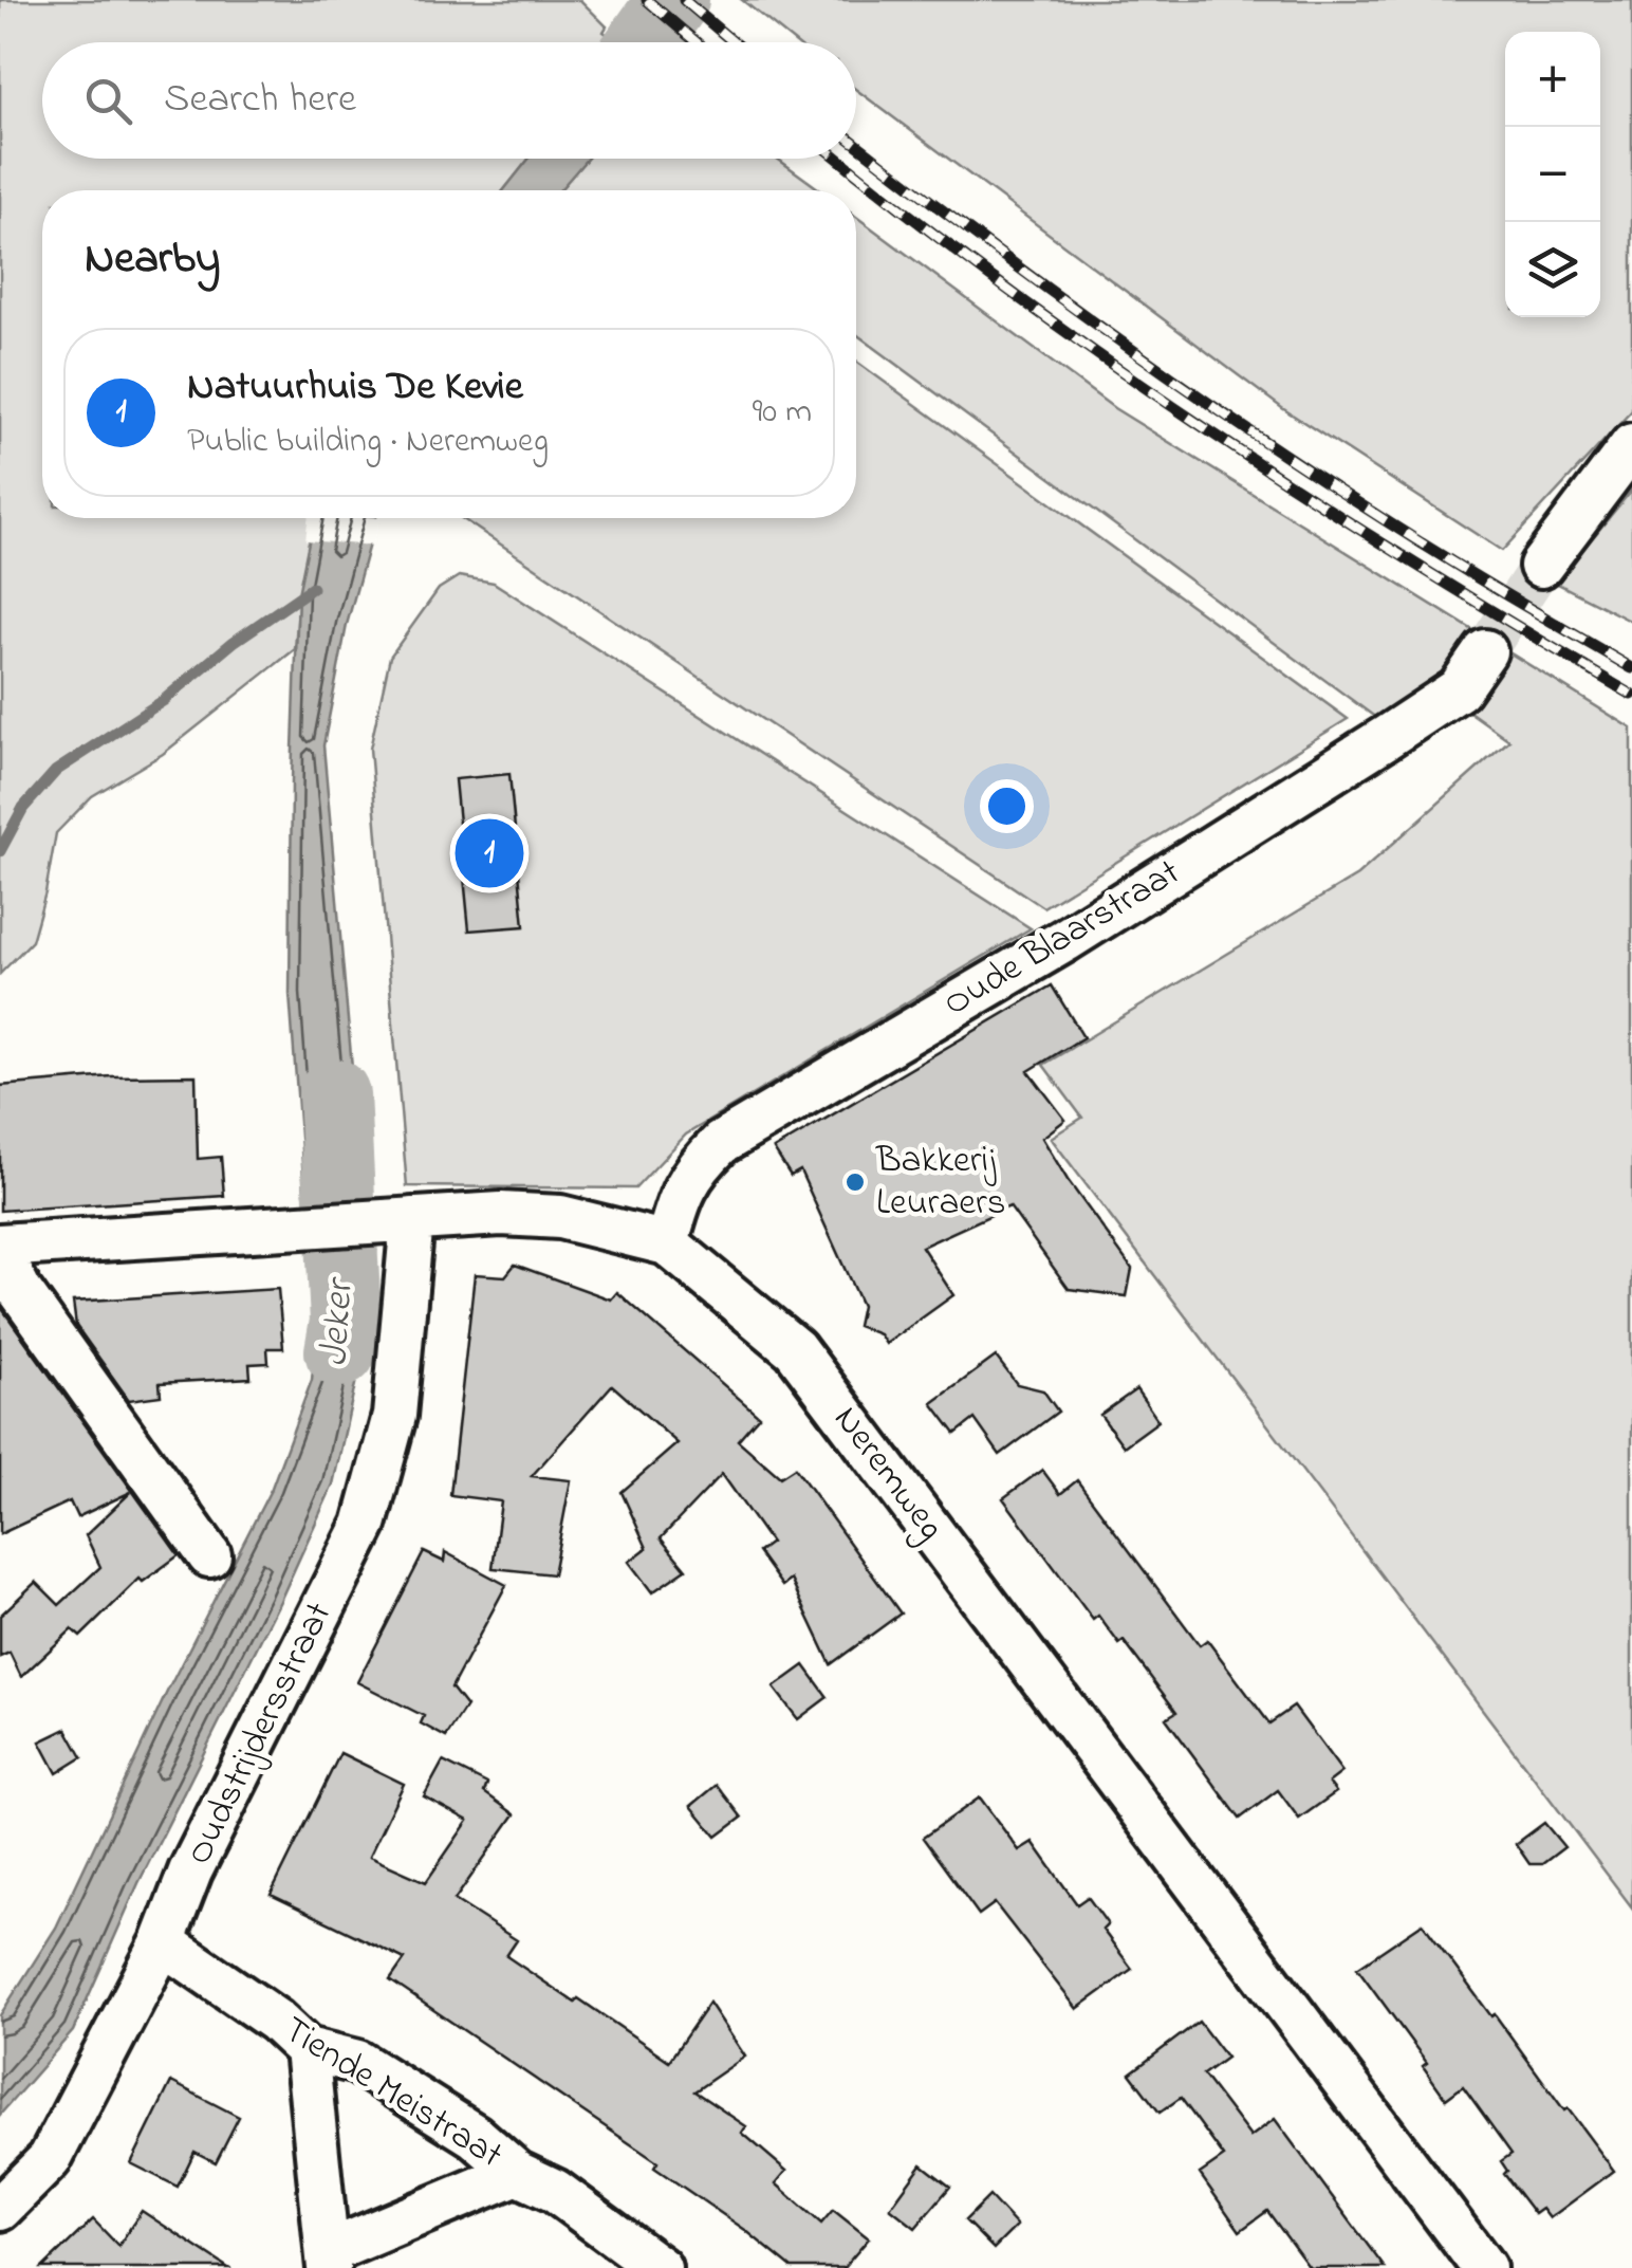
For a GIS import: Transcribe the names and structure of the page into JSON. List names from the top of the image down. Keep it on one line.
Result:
{"streets":{"street":["Oude Blaarstraat","Neremweg","Oudstrijdersstraat","Tiende Meistraat"]},"crossings":[["Oude Blaarstraat","Neremweg"],["Neremweg","Oudstrijdersstraat"],["Oudstrijdersstraat","Tiende Meistraat"]],"water":["Jeker"],"places":["Bakkerij Leuraers"],"page":{"map_buttons":["+","−"],"search":"Search here","heading":"Nearby","list":[{"mark":"1","name":"Natuurhuis De Kevie","note":"Public building · Neremweg","value":"90 m"}],"pins":"1"}}
